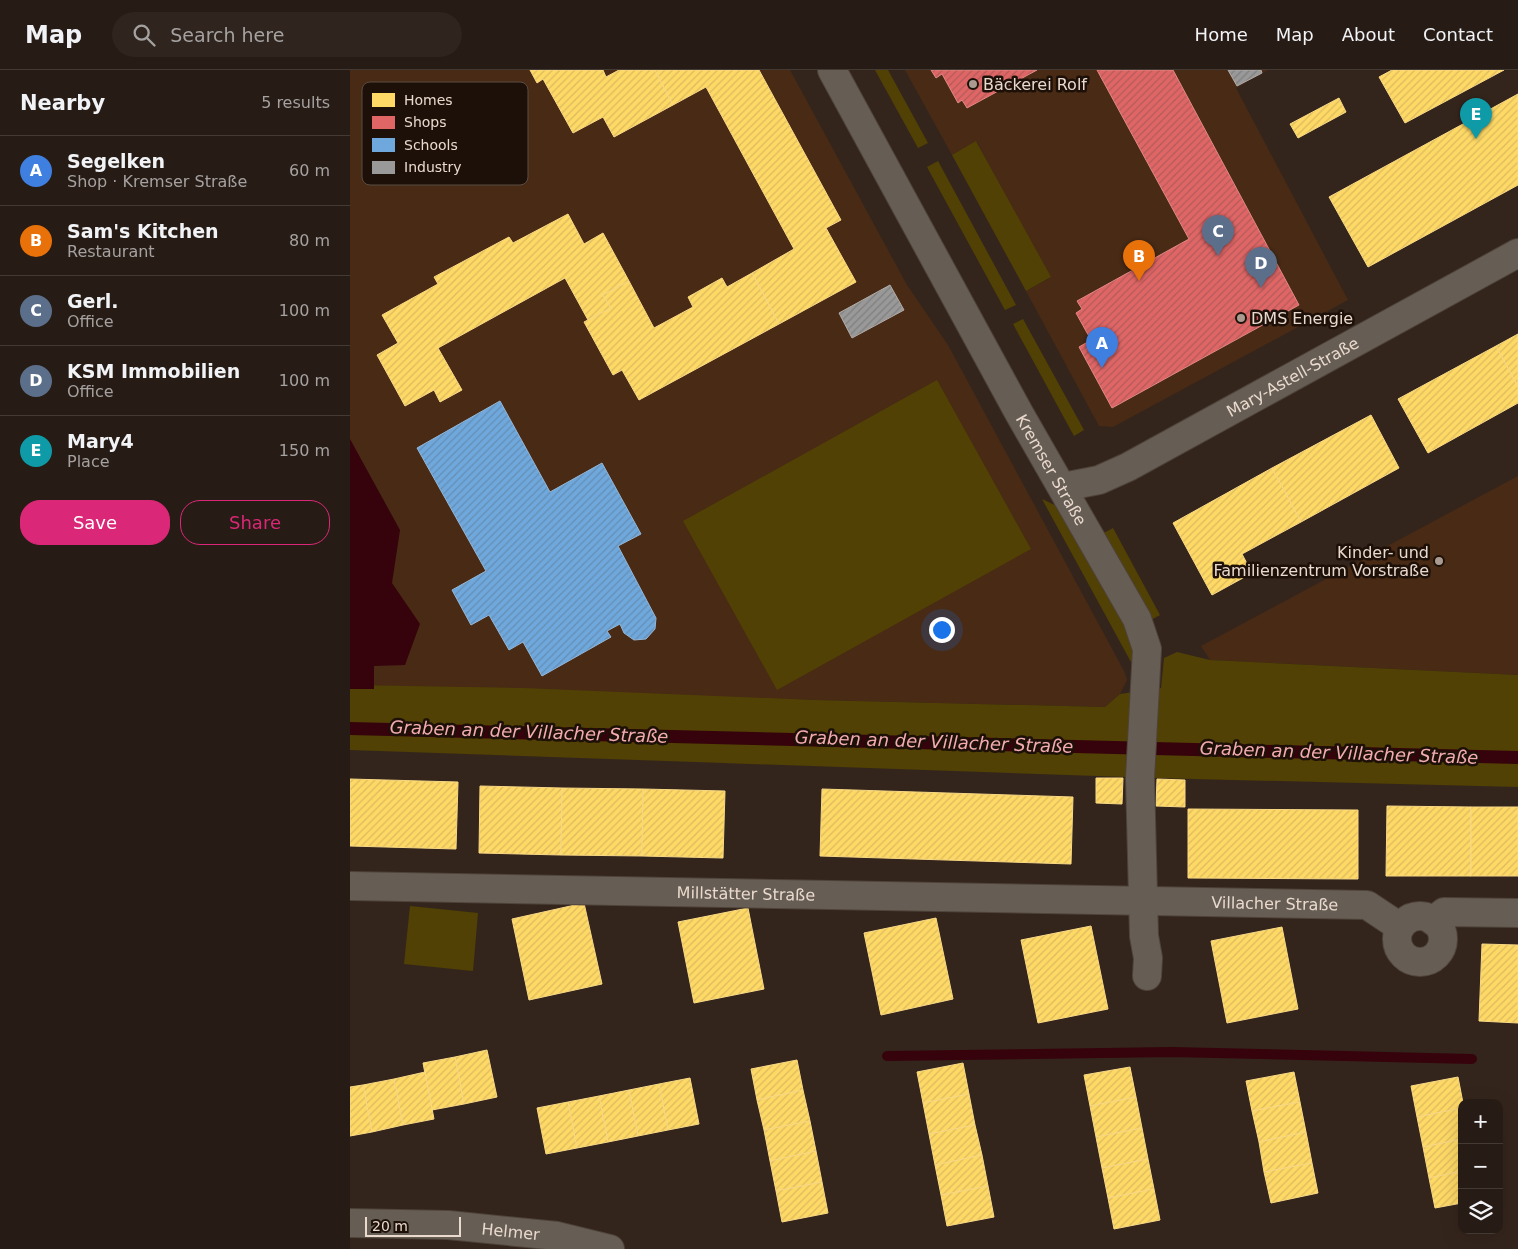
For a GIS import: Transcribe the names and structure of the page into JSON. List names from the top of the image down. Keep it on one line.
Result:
{"streets":{"street":["Mary-Astell-Straße","Kremser Straße","Millstätter Straße","Villacher Straße","Helmer"]},"crossings":[["Mary-Astell-Straße","Kremser Straße"],["Kremser Straße","Millstätter Straße"],["Kremser Straße","Villacher Straße"],["Millstätter Straße","Villacher Straße"]],"water":["Graben an der Villacher Straße"],"places":["Bäckerei Rolf","DMS Energie","Kinder- und Familienzentrum Vorstraße"],"legend":["Homes","Shops","Schools","Industry"],"scale_bar":"20 m","page":{"header":"Map","search":"Search here","nav":["Home","Map","About","Contact"],"heading":["Nearby","5 results"],"pins":["E","C","B","D","A"],"list":[{"mark":"A","name":"Segelken","note":"Shop · Kremser Straße","value":"60 m"},{"mark":"B","name":"Sam's Kitchen","note":"Restaurant","value":"80 m"},{"mark":"C","name":"Gerl.","note":"Office","value":"100 m"},{"mark":"D","name":"KSM Immobilien","note":"Office","value":"100 m"},{"mark":"E","name":"Mary4","note":"Place","value":"150 m"}],"buttons":["Save","Share"],"map_buttons":["+","−"],"scale":"20 m"}}
